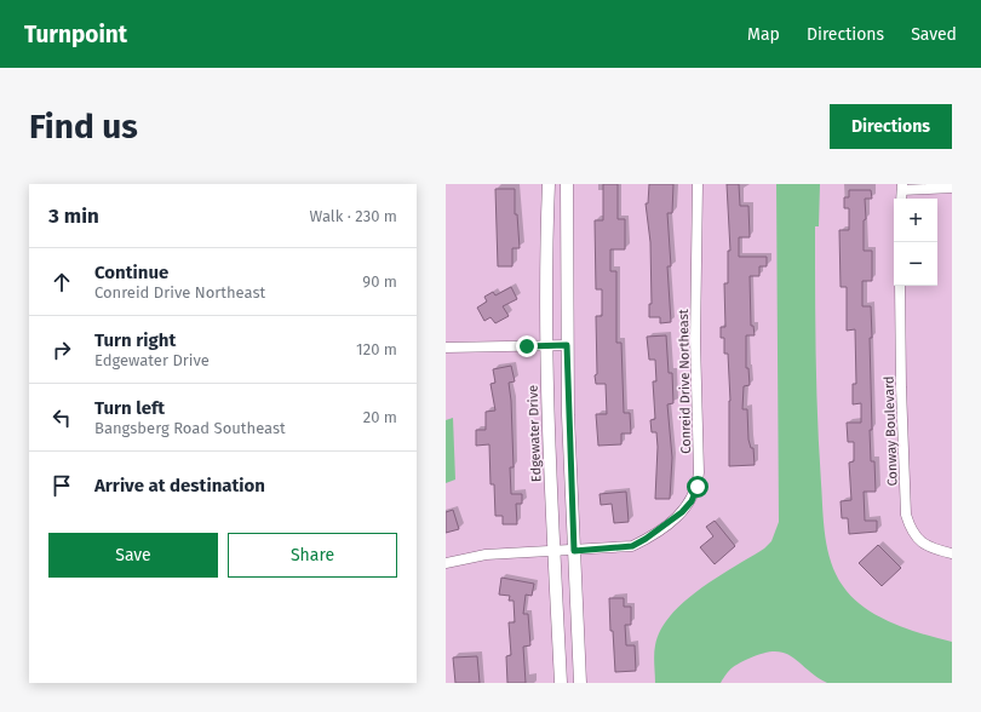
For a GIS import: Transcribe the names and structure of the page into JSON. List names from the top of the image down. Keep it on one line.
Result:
{"streets":{"street":["Conreid Drive Northeast","Conway Boulevard","Edgewater Drive"]},"crossings":[["Conreid Drive Northeast","Edgewater Drive"]],"page":{"header":"Turnpoint","nav":["Map","Directions","Saved"],"buttons":["Directions",["Save","Share"]],"title":"Find us","heading":["3 min","Walk · 230 m"],"map_buttons":["+","−"],"list":[["Continue","Conreid Drive Northeast","90 m"],["Turn right","Edgewater Drive","120 m"],["Turn left","Bangsberg Road Southeast","20 m"],"Arrive at destination"]}}
